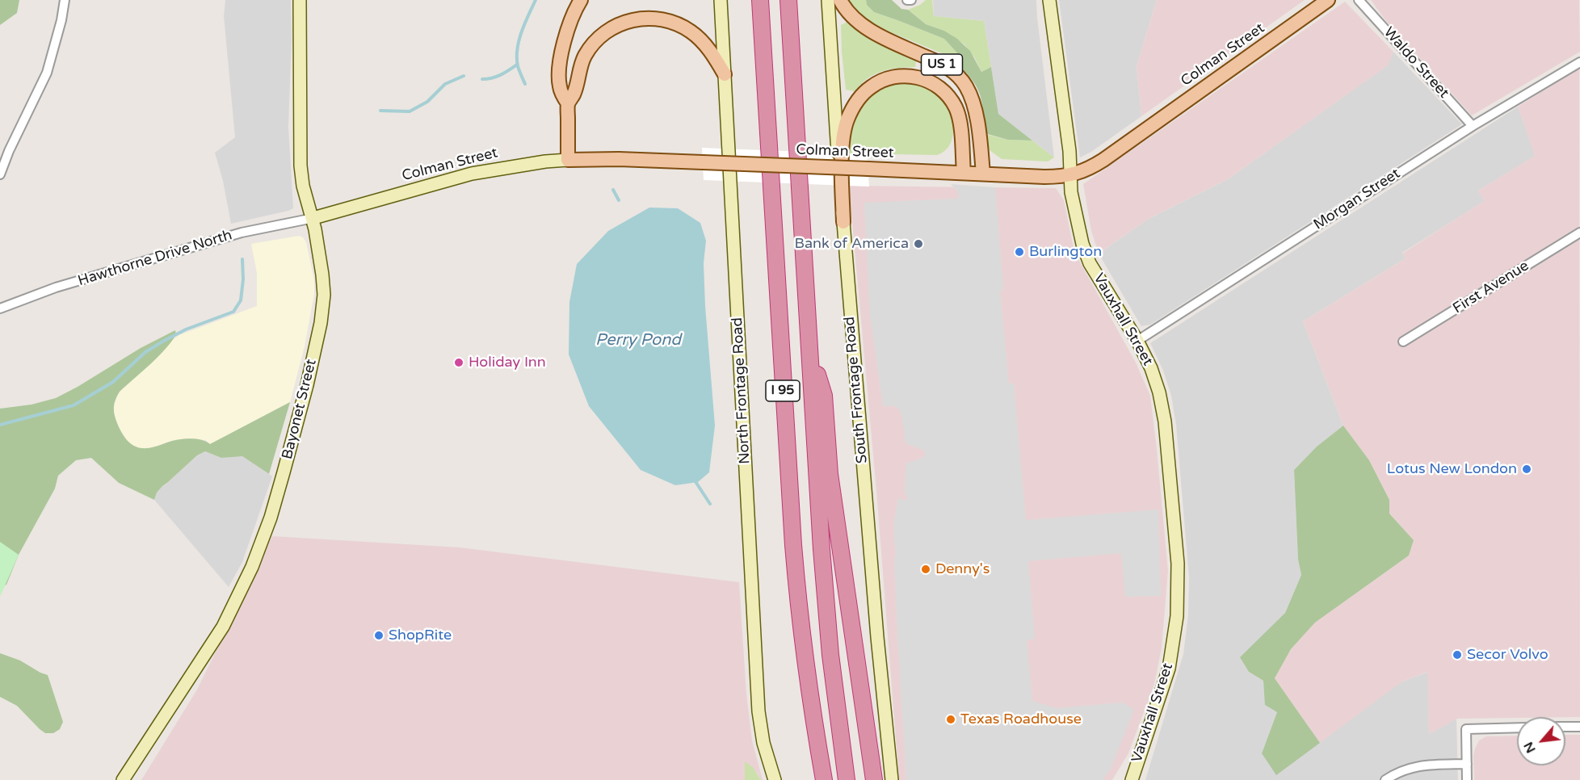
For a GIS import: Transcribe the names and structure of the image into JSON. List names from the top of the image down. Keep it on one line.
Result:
{"streets":{"highway":["I 95"],"main road":["Colman Street","US 1"],"street":["Waldo Street","Morgan Street","Hawthorne Drive North","First Avenue","Vauxhall Street","South Frontage Road","North Frontage Road","Bayonet Street"]},"crossings":[["Colman Street","US 1"],["Colman Street","Hawthorne Drive North"],["Colman Street","Vauxhall Street"],["Colman Street","Bayonet Street"],["Waldo Street","Morgan Street"],["Morgan Street","Vauxhall Street"],["Hawthorne Drive North","Bayonet Street"]],"water":["Perry Pond"],"places":["Bank of America","Burlington","Holiday Inn","Lotus New London","Denny's","ShopRite","Secor Volvo","Texas Roadhouse"],"north":"bottom left"}
